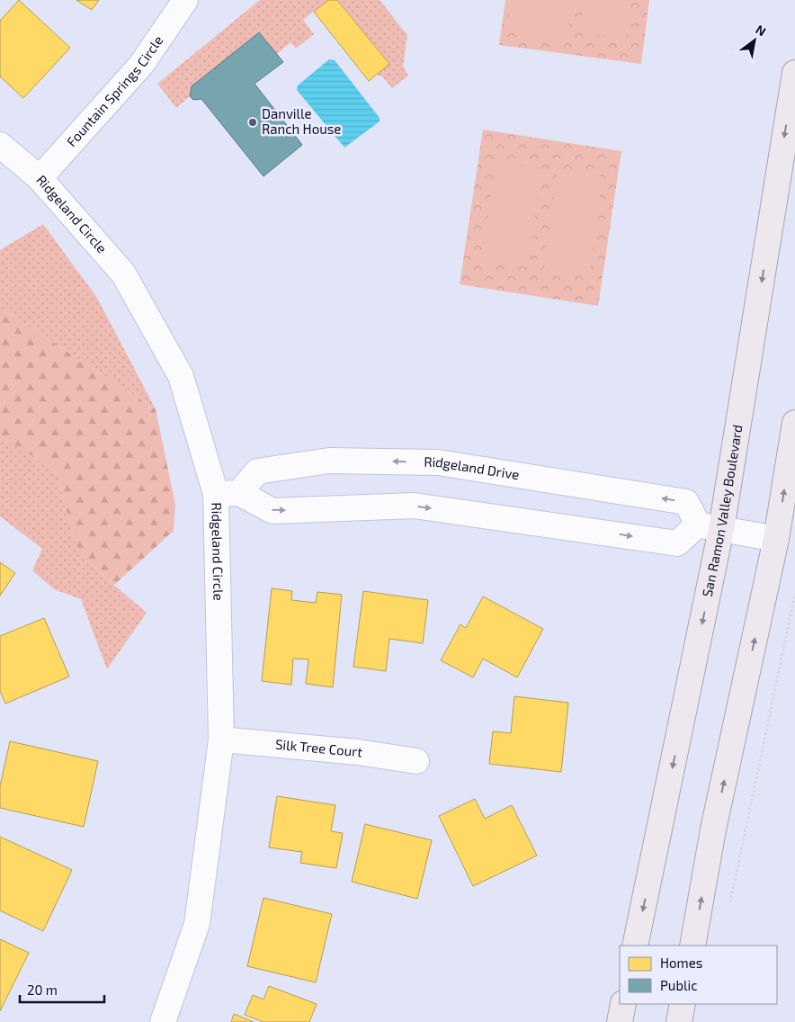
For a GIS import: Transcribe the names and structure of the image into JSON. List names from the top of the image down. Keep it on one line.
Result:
{"streets":{"main road":["San Ramon Valley Boulevard"],"street":["Fountain Springs Circle","Ridgeland Circle","Ridgeland Drive","Silk Tree Court"]},"crossings":[["Fountain Springs Circle","Ridgeland Circle"],["Ridgeland Circle","Ridgeland Drive"],["Ridgeland Circle","Silk Tree Court"]],"places":["Danville Ranch House"],"legend":["Homes","Public"],"scale_bar":"20 m","north":"top right"}
